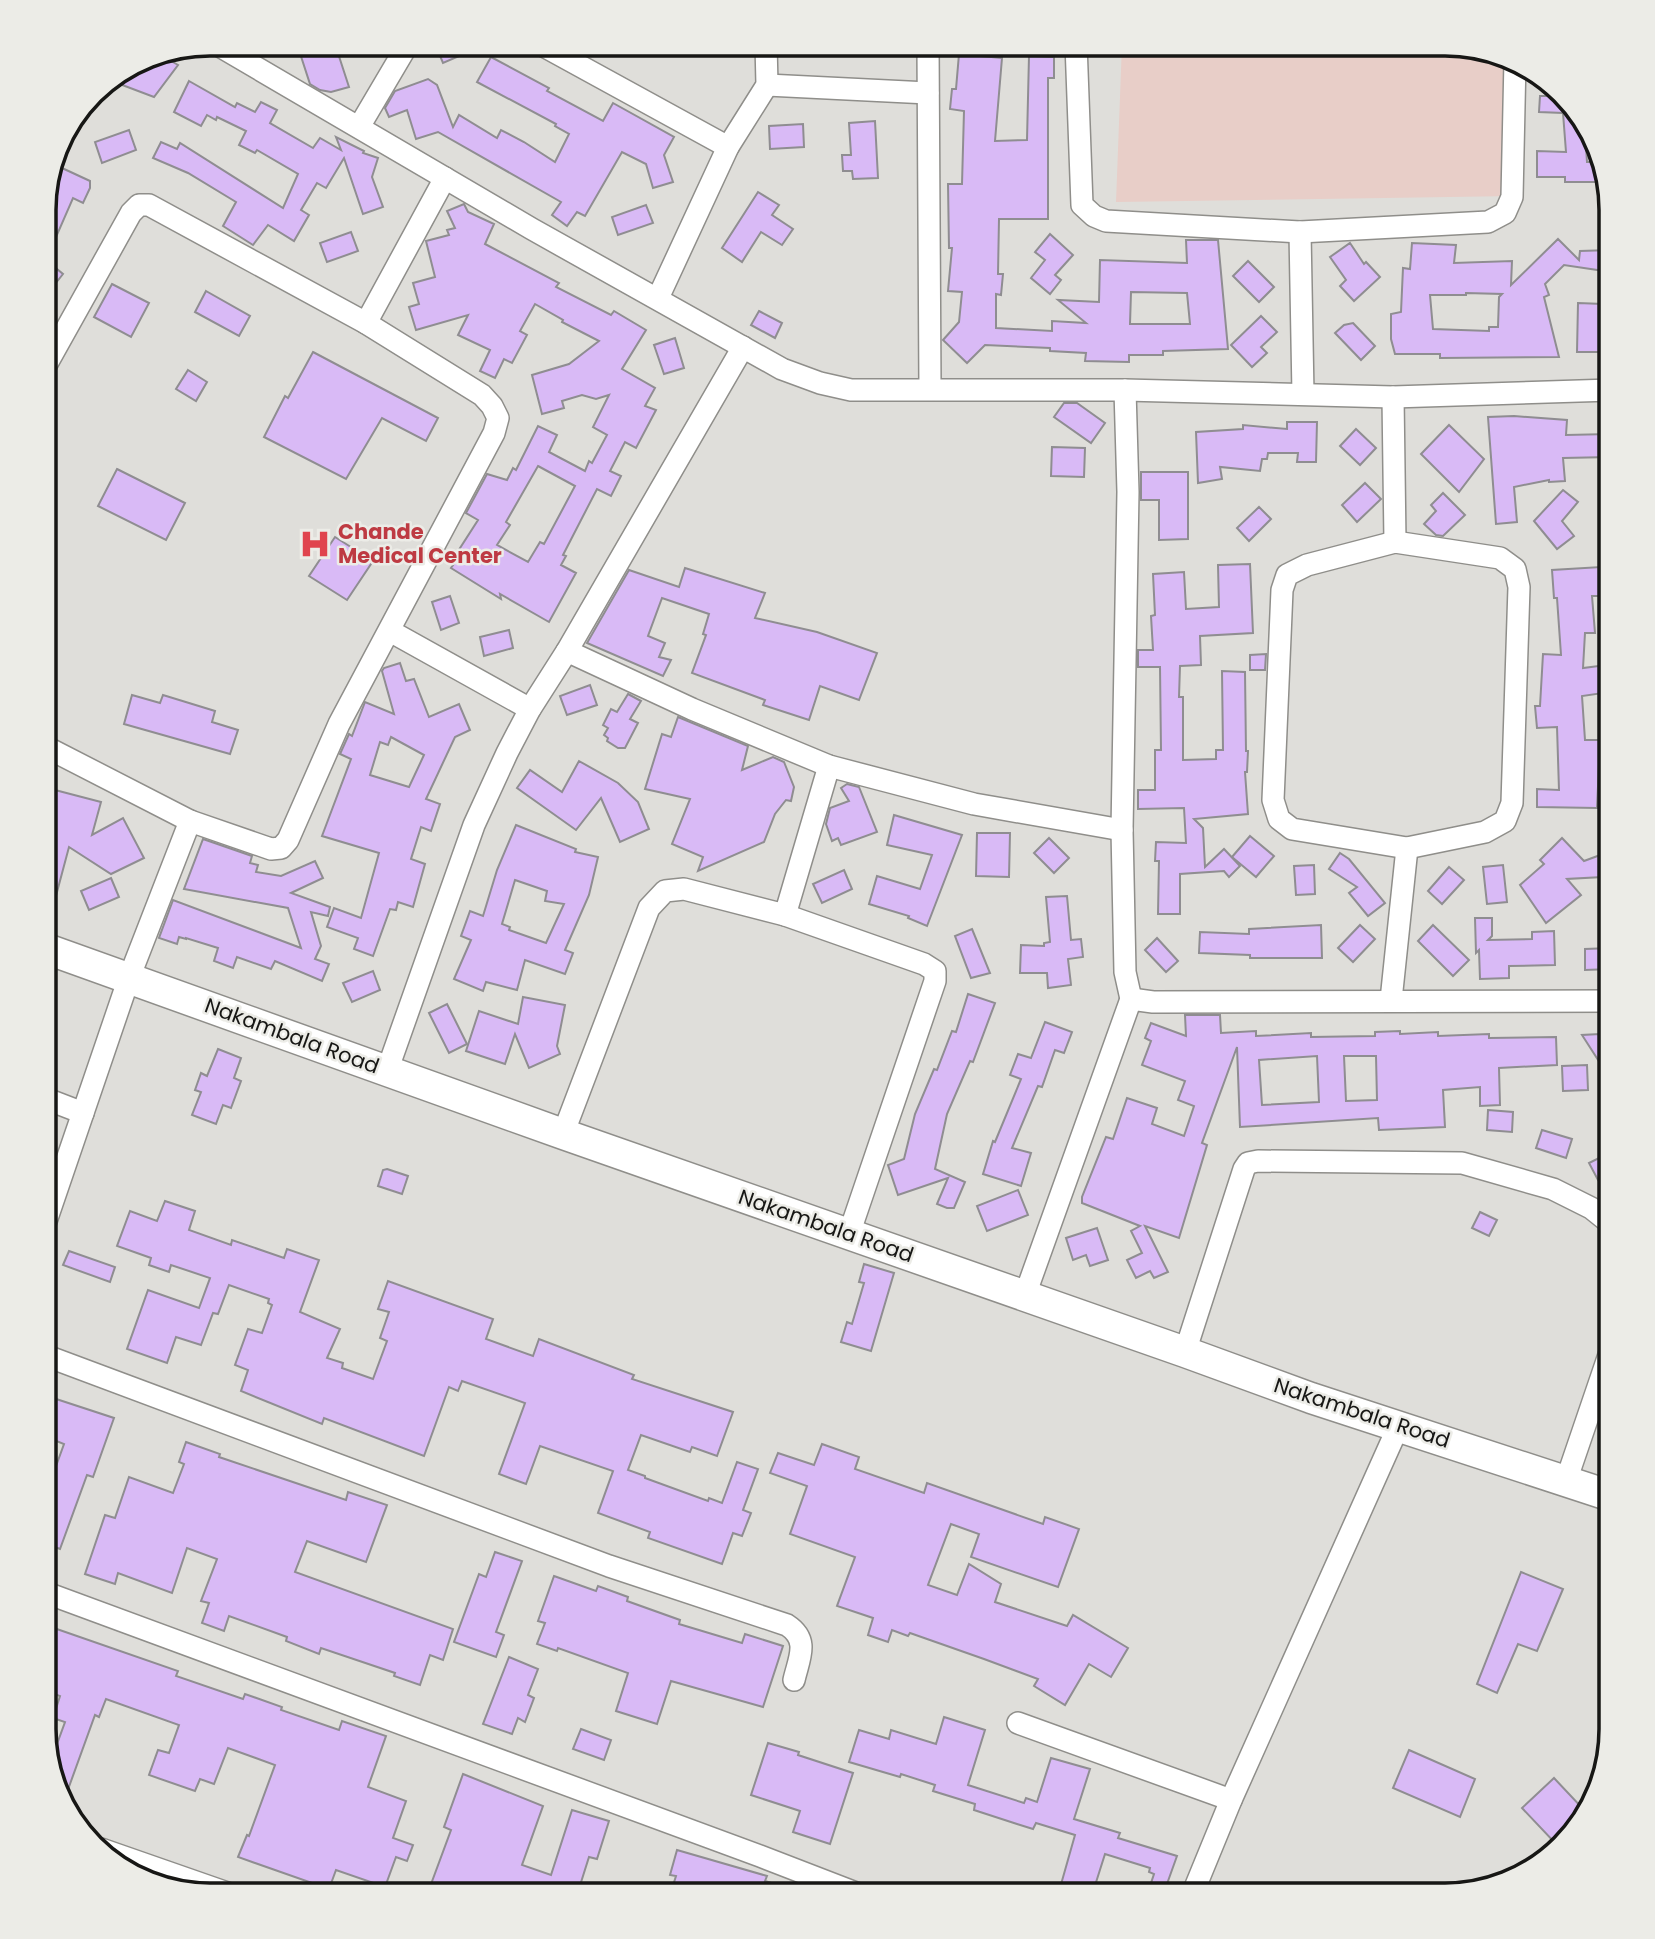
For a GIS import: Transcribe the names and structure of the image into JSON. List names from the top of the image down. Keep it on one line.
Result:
{"streets":{"main road":["Nakambala Road"]},"places":{"hospital":["Chande Medical Center"]}}
